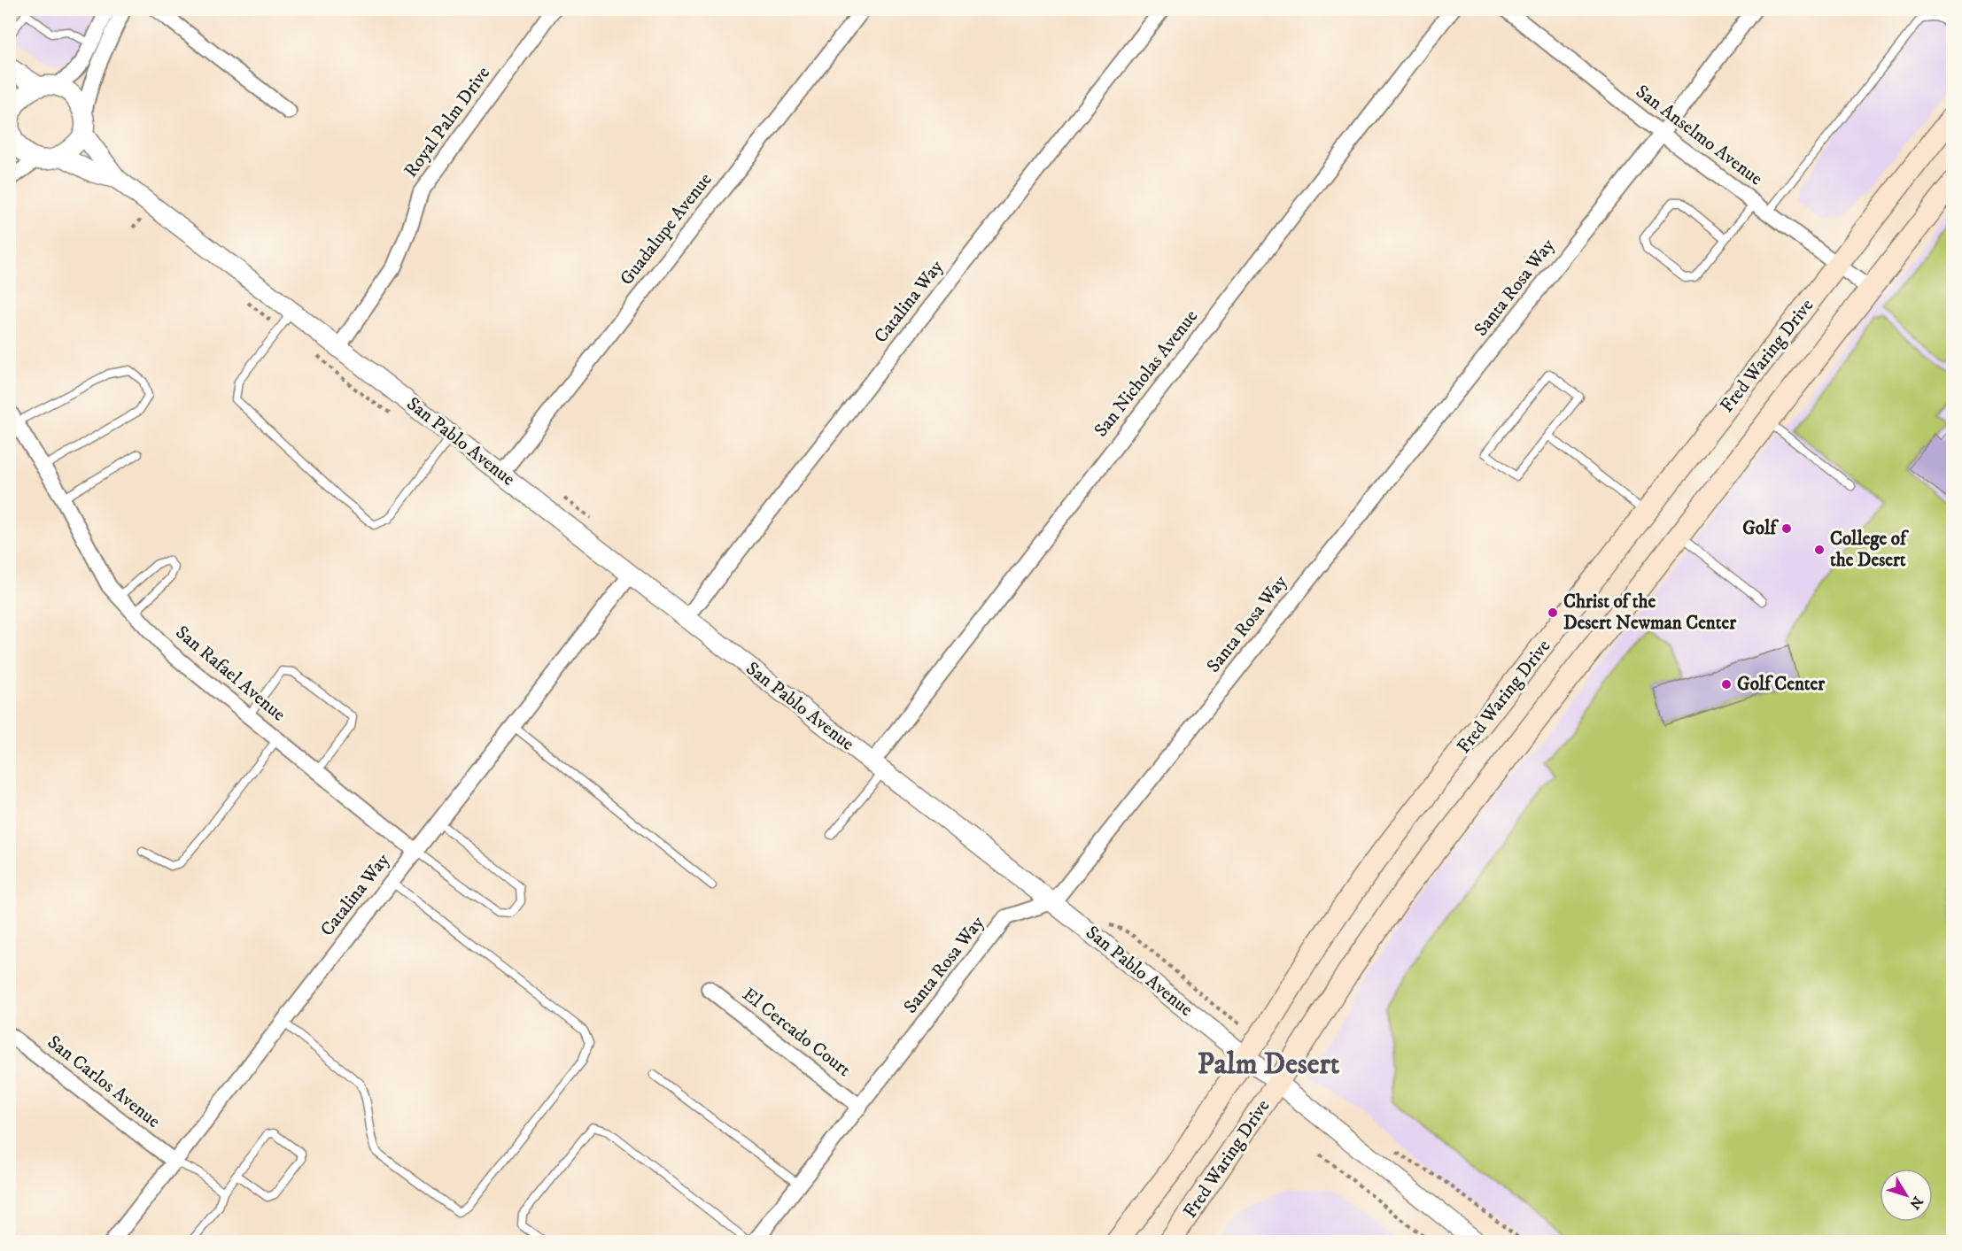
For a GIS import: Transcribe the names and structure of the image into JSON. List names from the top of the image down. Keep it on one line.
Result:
{"streets":{"main road":["Fred Waring Drive"],"street":["Royal Palm Drive","San Anselmo Avenue","Guadalupe Avenue","Santa Rosa Way","Catalina Way","San Nicholas Avenue","San Pablo Avenue","San Rafael Avenue","El Cercado Court","San Carlos Avenue"]},"crossings":[["Royal Palm Drive","San Pablo Avenue"],["San Anselmo Avenue","Santa Rosa Way"],["San Anselmo Avenue","Fred Waring Drive"],["Guadalupe Avenue","San Pablo Avenue"],["Santa Rosa Way","San Pablo Avenue"],["Santa Rosa Way","El Cercado Court"],["Catalina Way","San Pablo Avenue"],["Catalina Way","San Rafael Avenue"],["Catalina Way","San Carlos Avenue"],["Fred Waring Drive","San Pablo Avenue"],["San Nicholas Avenue","San Pablo Avenue"]],"districts":["Palm Desert"],"places":["Golf","College of the Desert","Christ of the Desert Newman Center","Golf Center"],"north":"bottom right"}
